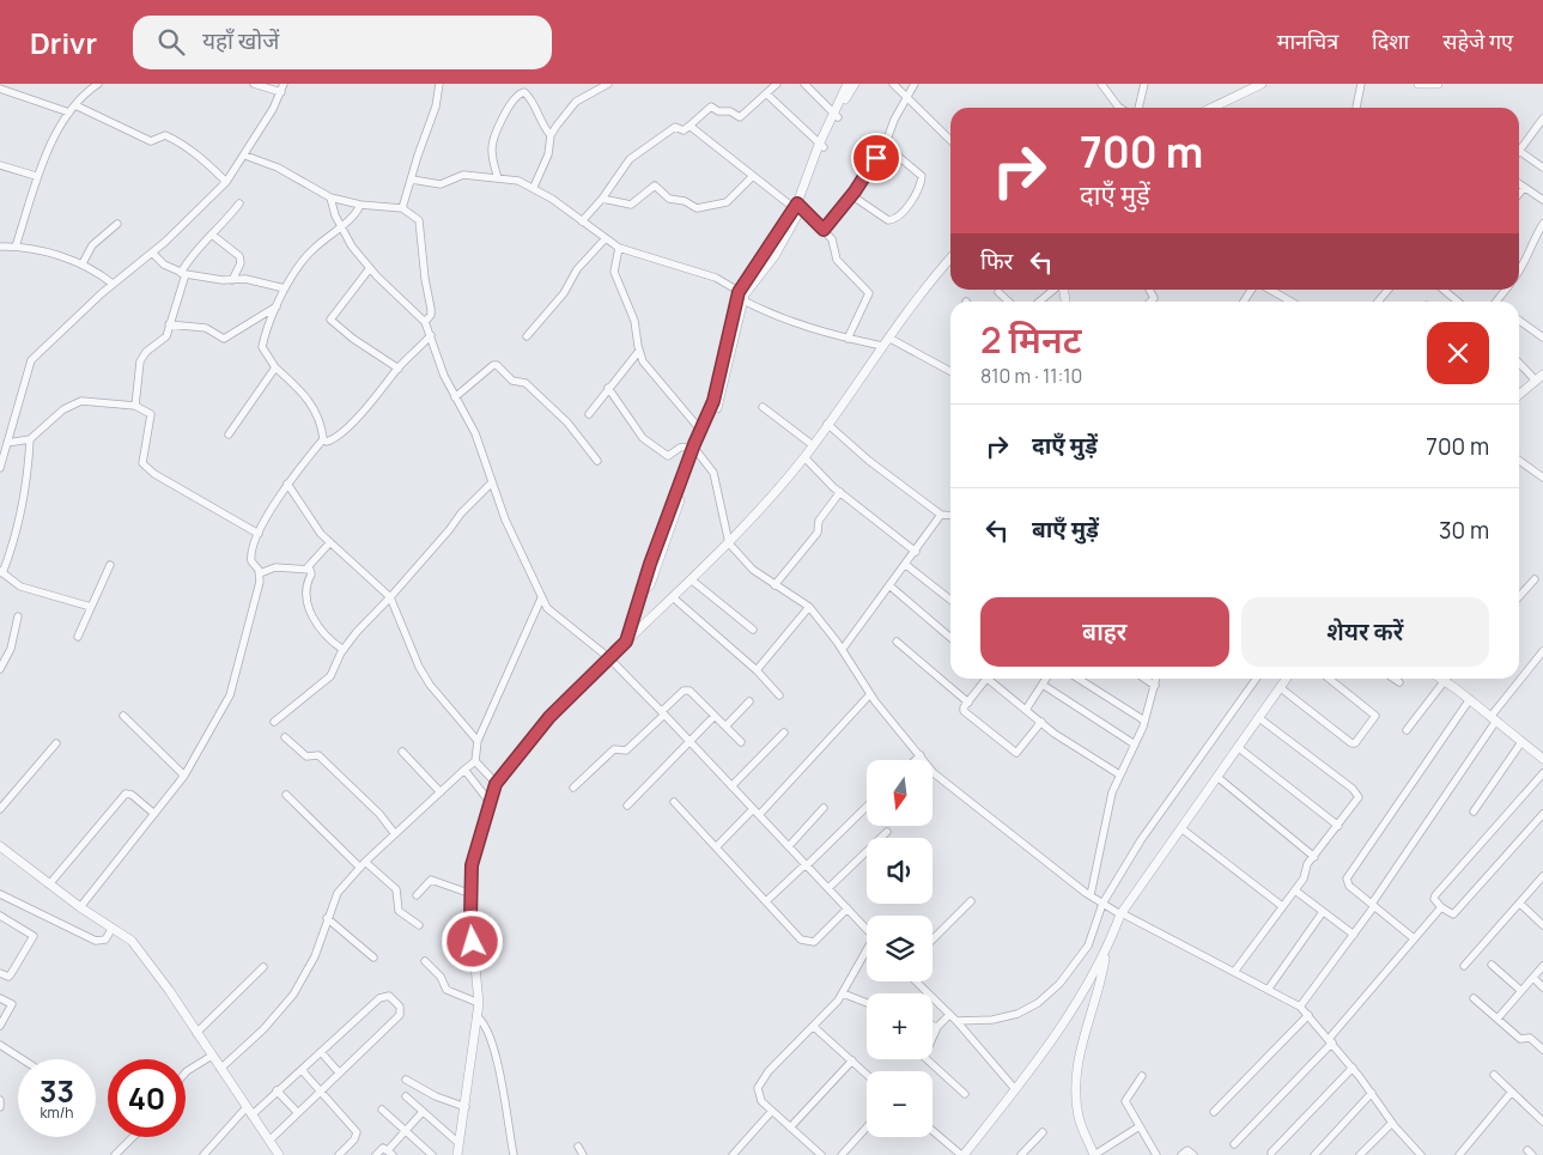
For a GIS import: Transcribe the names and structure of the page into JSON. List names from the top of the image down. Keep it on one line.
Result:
{"north":"bottom","page":{"header":"Drivr","search":"यहाँ खोजें","nav":["मानचित्र","दिशा","सहेजे गए"],"turn":["700 m","दाएँ मुड़ें"],"then":"फिर","heading":["2 मिनट","810 m · 11:10"],"list":[{"name":"दाएँ मुड़ें","value":"700 m"},{"name":"बाएँ मुड़ें","value":"30 m"}],"buttons":["बाहर","शेयर करें"],"map_buttons":["+","−"],"speed":"33 km/h","limit":"40"}}
